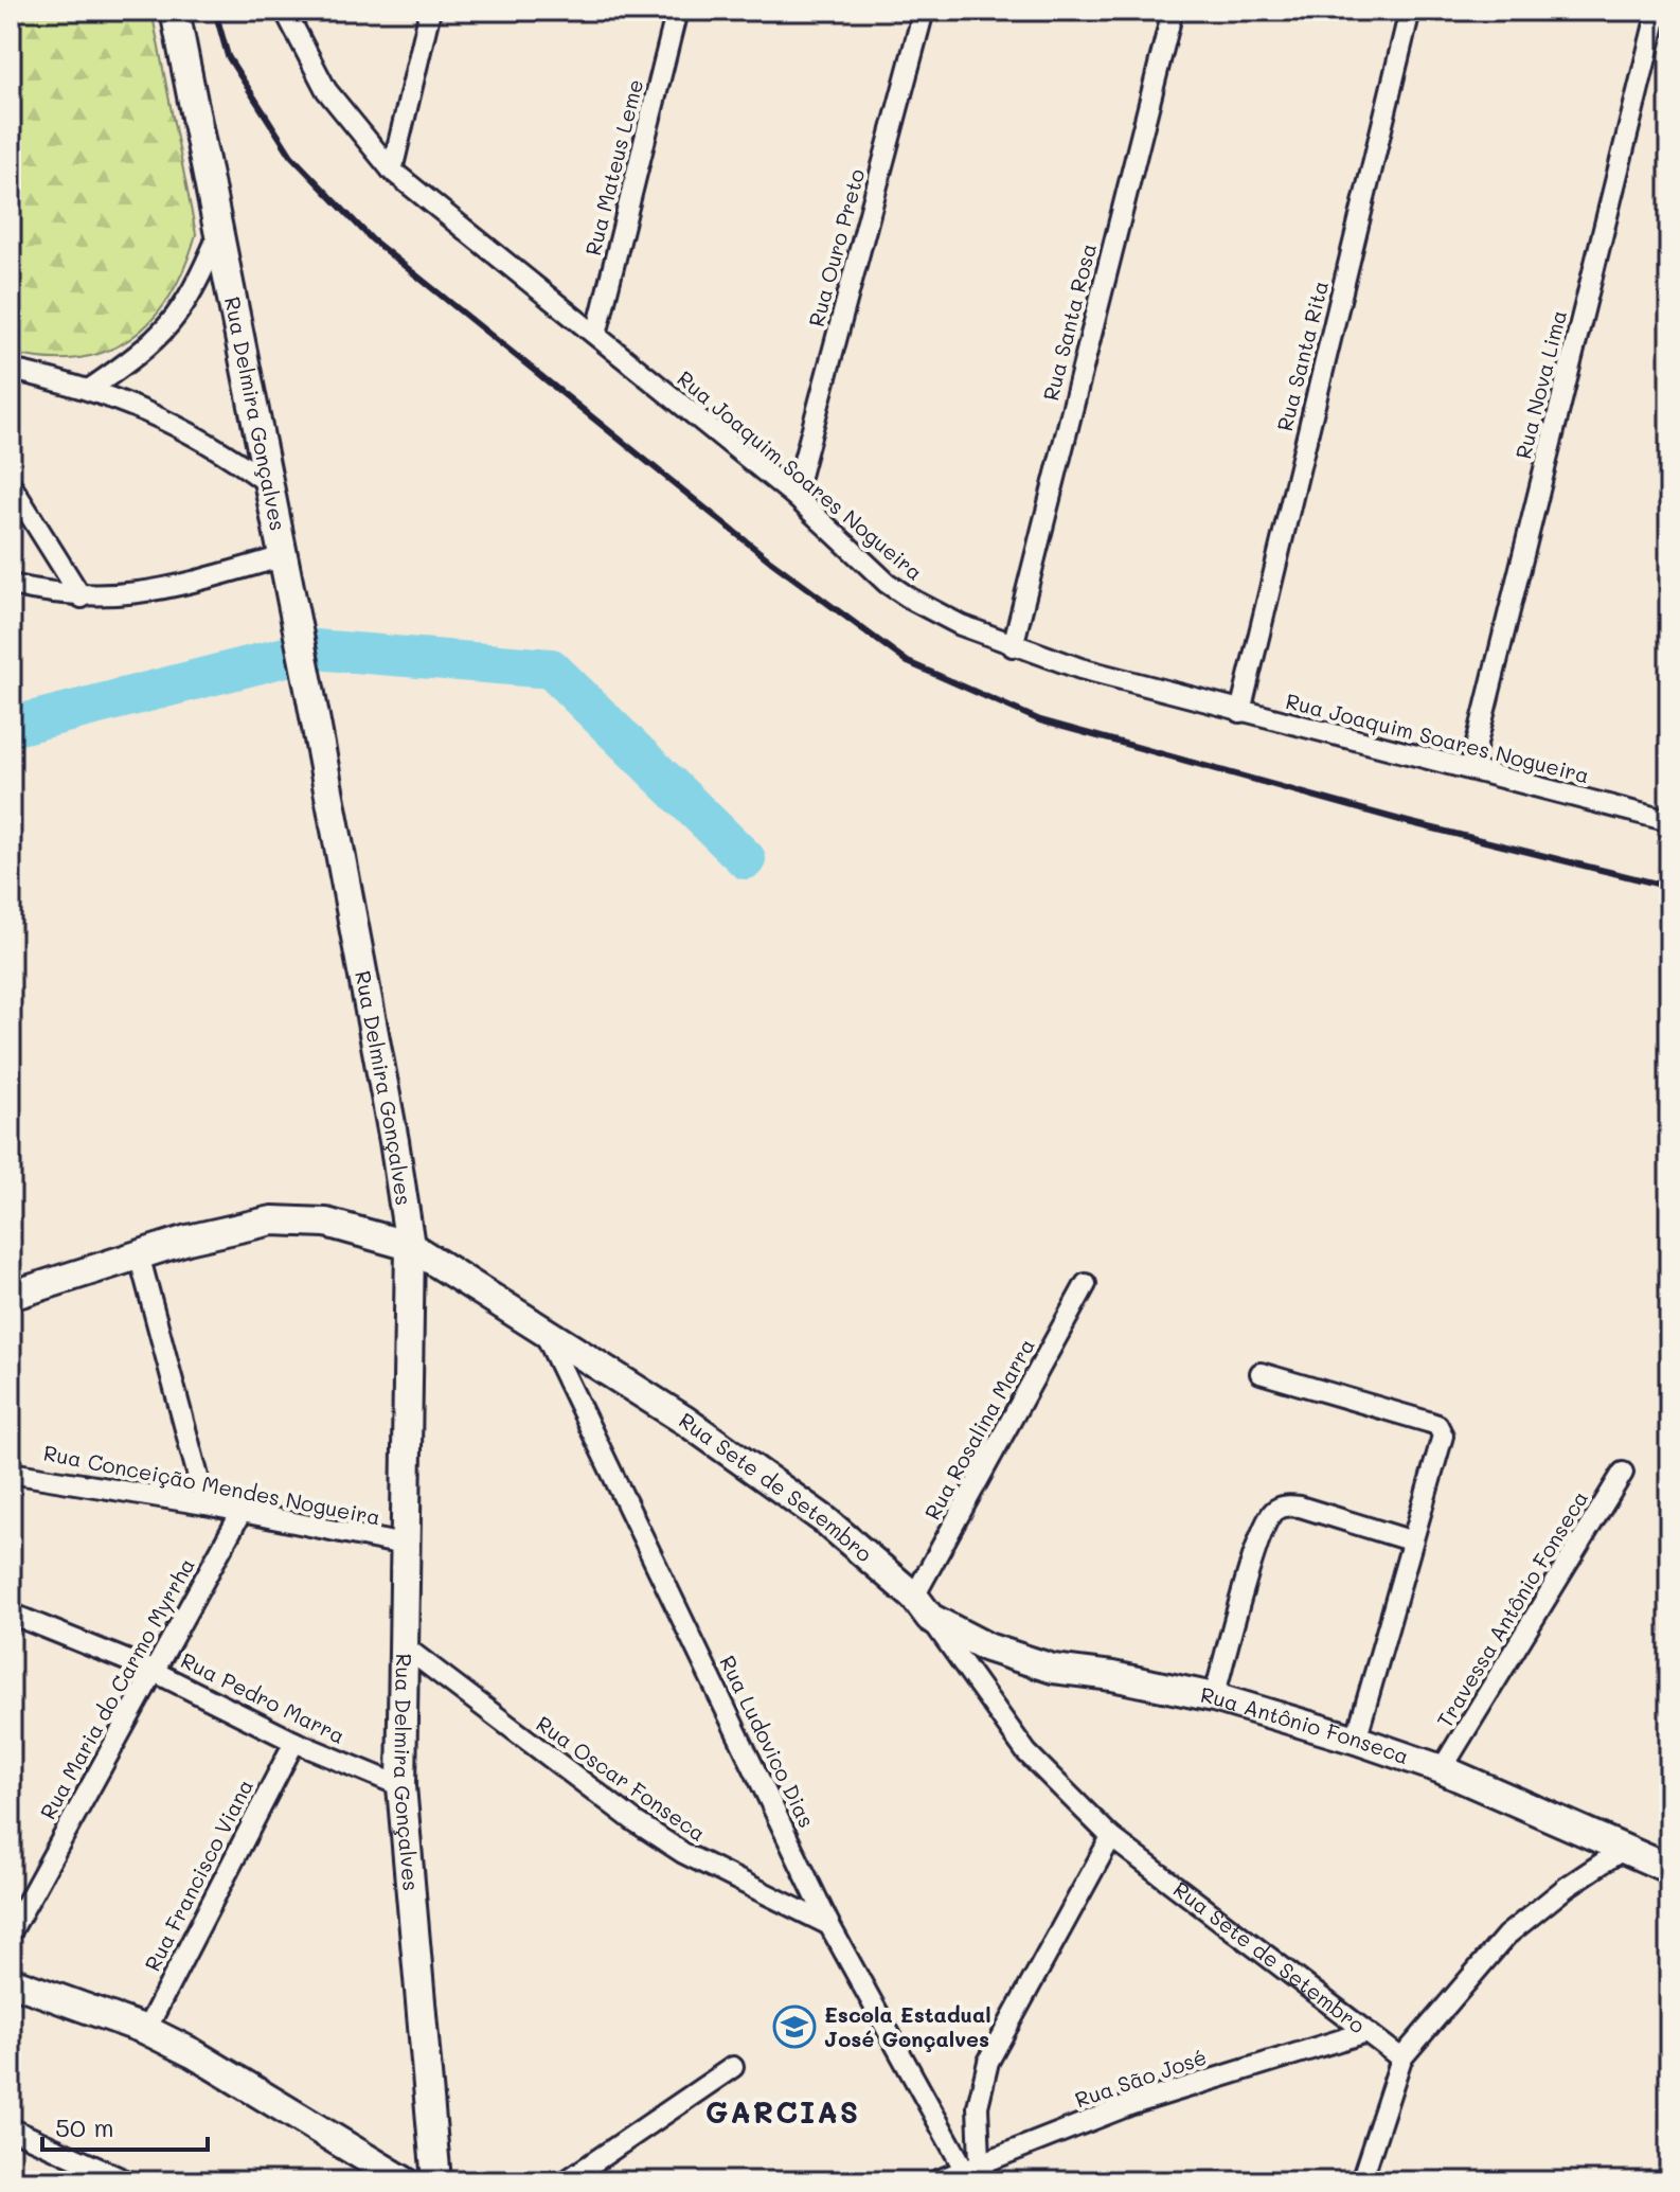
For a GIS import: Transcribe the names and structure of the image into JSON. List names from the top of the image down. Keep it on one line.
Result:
{"streets":{"street":["Rua Mateus Leme","Rua Ouro Preto","Rua Santa Rosa","Rua Santa Rita","Rua Nova Lima","Rua Delmira Gonçalves","Rua Joaquim Soares Nogueira","Rua Rosalina Marra","Rua Conceição Mendes Nogueira","Rua Sete de Setembro","Travessa Antônio Fonseca","Rua Maria do Carmo Myrrha","Rua Pedro Marra","Rua Antônio Fonseca","Rua Ludovico Dias","Rua Oscar Fonseca","Rua Francisco Viana","Rua São José"]},"crossings":[["Rua Mateus Leme","Rua Joaquim Soares Nogueira"],["Rua Ouro Preto","Rua Joaquim Soares Nogueira"],["Rua Santa Rosa","Rua Joaquim Soares Nogueira"],["Rua Santa Rita","Rua Joaquim Soares Nogueira"],["Rua Nova Lima","Rua Joaquim Soares Nogueira"],["Rua Delmira Gonçalves","Rua Conceição Mendes Nogueira"],["Rua Delmira Gonçalves","Rua Sete de Setembro"],["Rua Delmira Gonçalves","Rua Pedro Marra"],["Rua Delmira Gonçalves","Rua Oscar Fonseca"],["Rua Rosalina Marra","Rua Sete de Setembro"],["Rua Rosalina Marra","Rua Antônio Fonseca"],["Rua Conceição Mendes Nogueira","Rua Maria do Carmo Myrrha"],["Rua Sete de Setembro","Rua Antônio Fonseca"],["Rua Sete de Setembro","Rua Ludovico Dias"],["Rua Sete de Setembro","Rua São José"],["Travessa Antônio Fonseca","Rua Antônio Fonseca"],["Rua Maria do Carmo Myrrha","Rua Pedro Marra"],["Rua Pedro Marra","Rua Francisco Viana"],["Rua Ludovico Dias","Rua Oscar Fonseca"],["Rua Ludovico Dias","Rua São José"]],"districts":["GARCIAS"],"places":{"school or university":["Escola Estadual José Gonçalves"]},"scale_bar":"50 m"}
